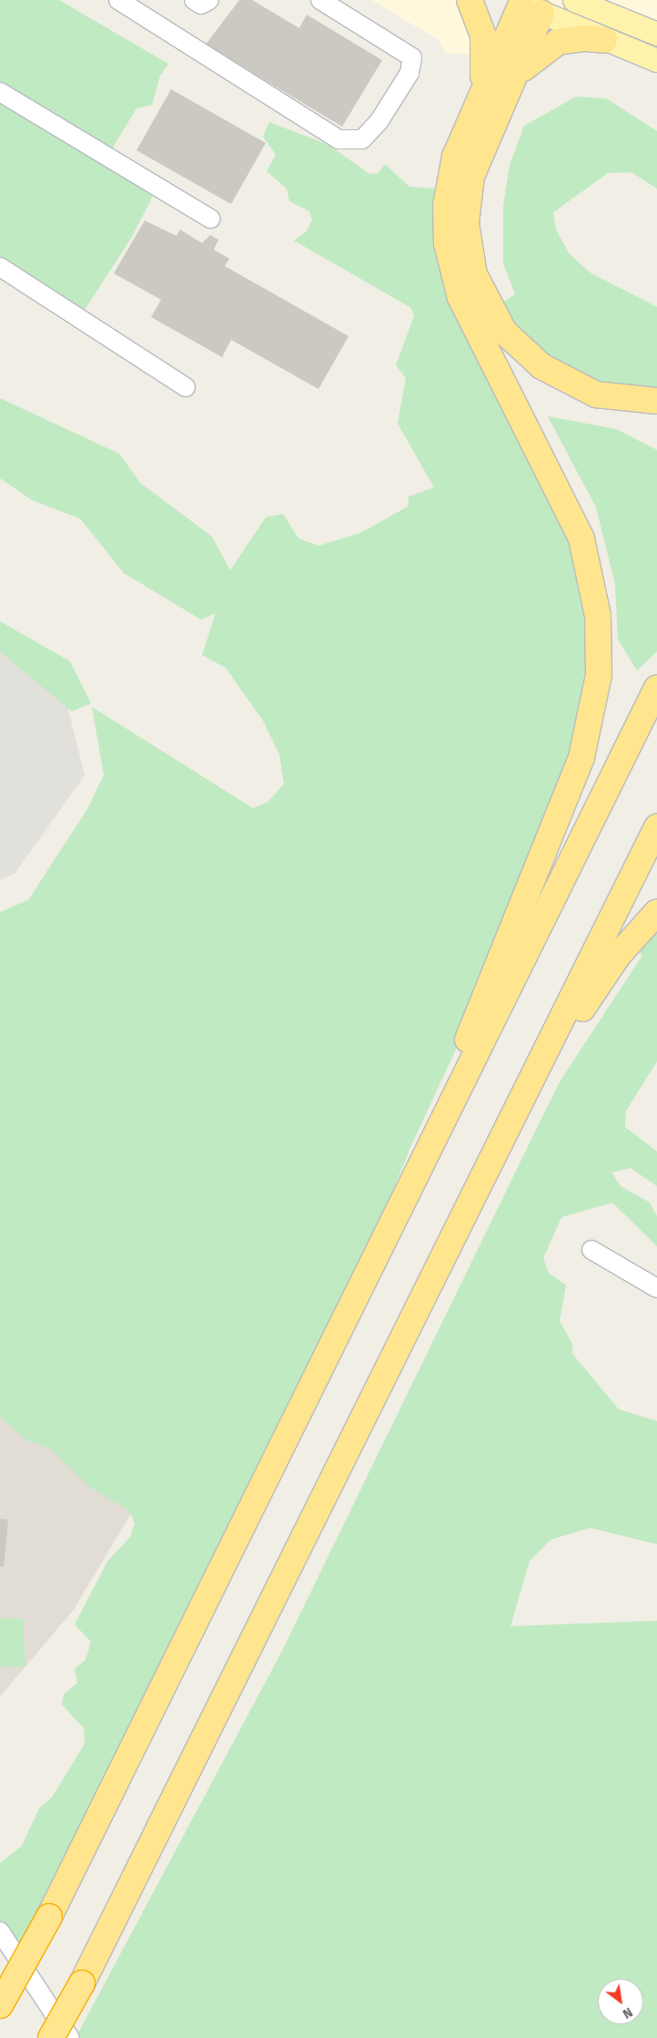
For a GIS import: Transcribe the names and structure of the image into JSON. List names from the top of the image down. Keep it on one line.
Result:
{"north":"bottom right"}
